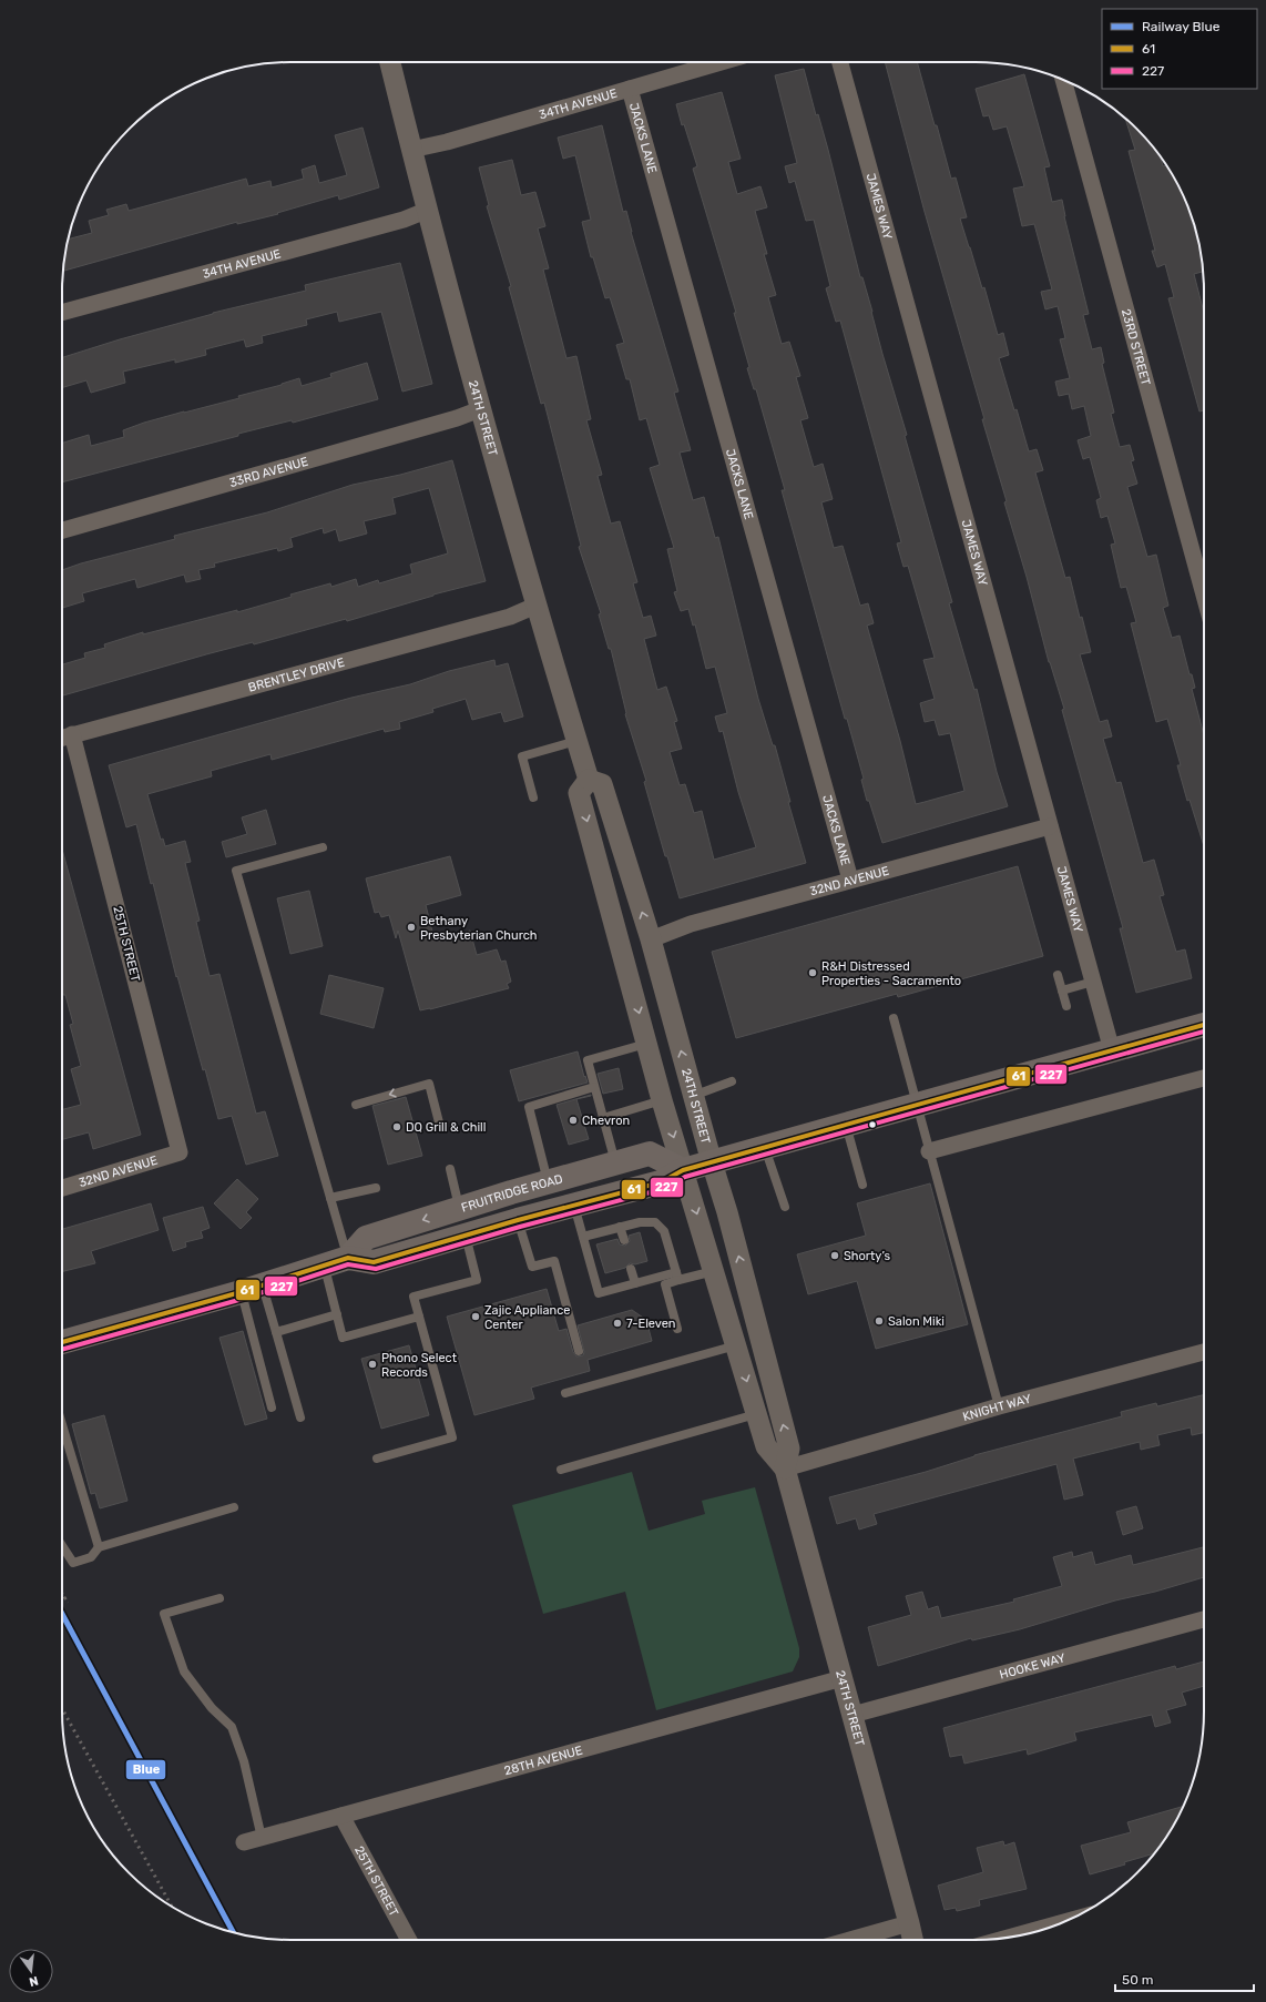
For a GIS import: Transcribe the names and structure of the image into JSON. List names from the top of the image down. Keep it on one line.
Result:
{"streets":{"main road":["FRUITRIDGE ROAD"],"street":["34TH AVENUE","JACKS LANE","JAMES WAY","23RD STREET","24TH STREET","33RD AVENUE","BRENTLEY DRIVE","32ND AVENUE","25TH STREET","KNIGHT WAY","HOOKE WAY","28TH AVENUE"]},"crossings":[["34TH AVENUE","JACKS LANE"],["34TH AVENUE","24TH STREET"],["JACKS LANE","32ND AVENUE"],["JAMES WAY","32ND AVENUE"],["JAMES WAY","FRUITRIDGE ROAD"],["24TH STREET","33RD AVENUE"],["24TH STREET","BRENTLEY DRIVE"],["24TH STREET","32ND AVENUE"],["24TH STREET","FRUITRIDGE ROAD"],["24TH STREET","KNIGHT WAY"],["24TH STREET","HOOKE WAY"],["24TH STREET","28TH AVENUE"],["BRENTLEY DRIVE","25TH STREET"],["32ND AVENUE","25TH STREET"],["25TH STREET","28TH AVENUE"]],"places":["Bethany Presbyterian Church","R&H Distressed Properties - Sacramento","Chevron","DQ Grill & Chill","Shorty’s","Zajic Appliance Center","Salon Miki","7-Eleven","Phono Select Records"],"lines":["transit line 61","transit line 227","rail line Blue"],"legend":["Railway Blue","61","227"],"scale_bar":"50 m","north":"bottom"}
